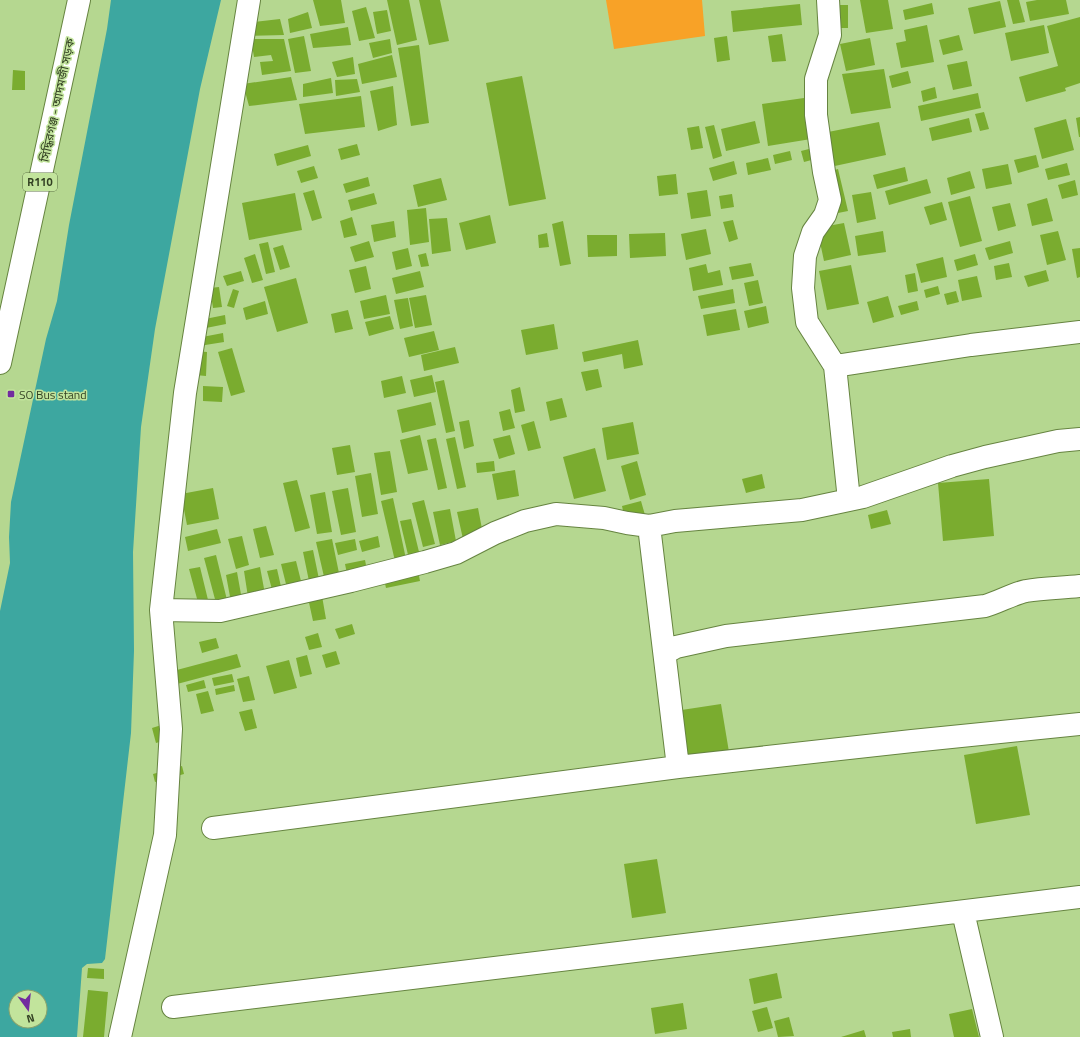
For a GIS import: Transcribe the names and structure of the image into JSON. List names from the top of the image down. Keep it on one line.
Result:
{"streets":{"street":["সিদ্ধিরগঞ্জ - আদমজী সড়ক","R110"]},"places":{"transit":["SO Bus stand"]},"north":"bottom"}
